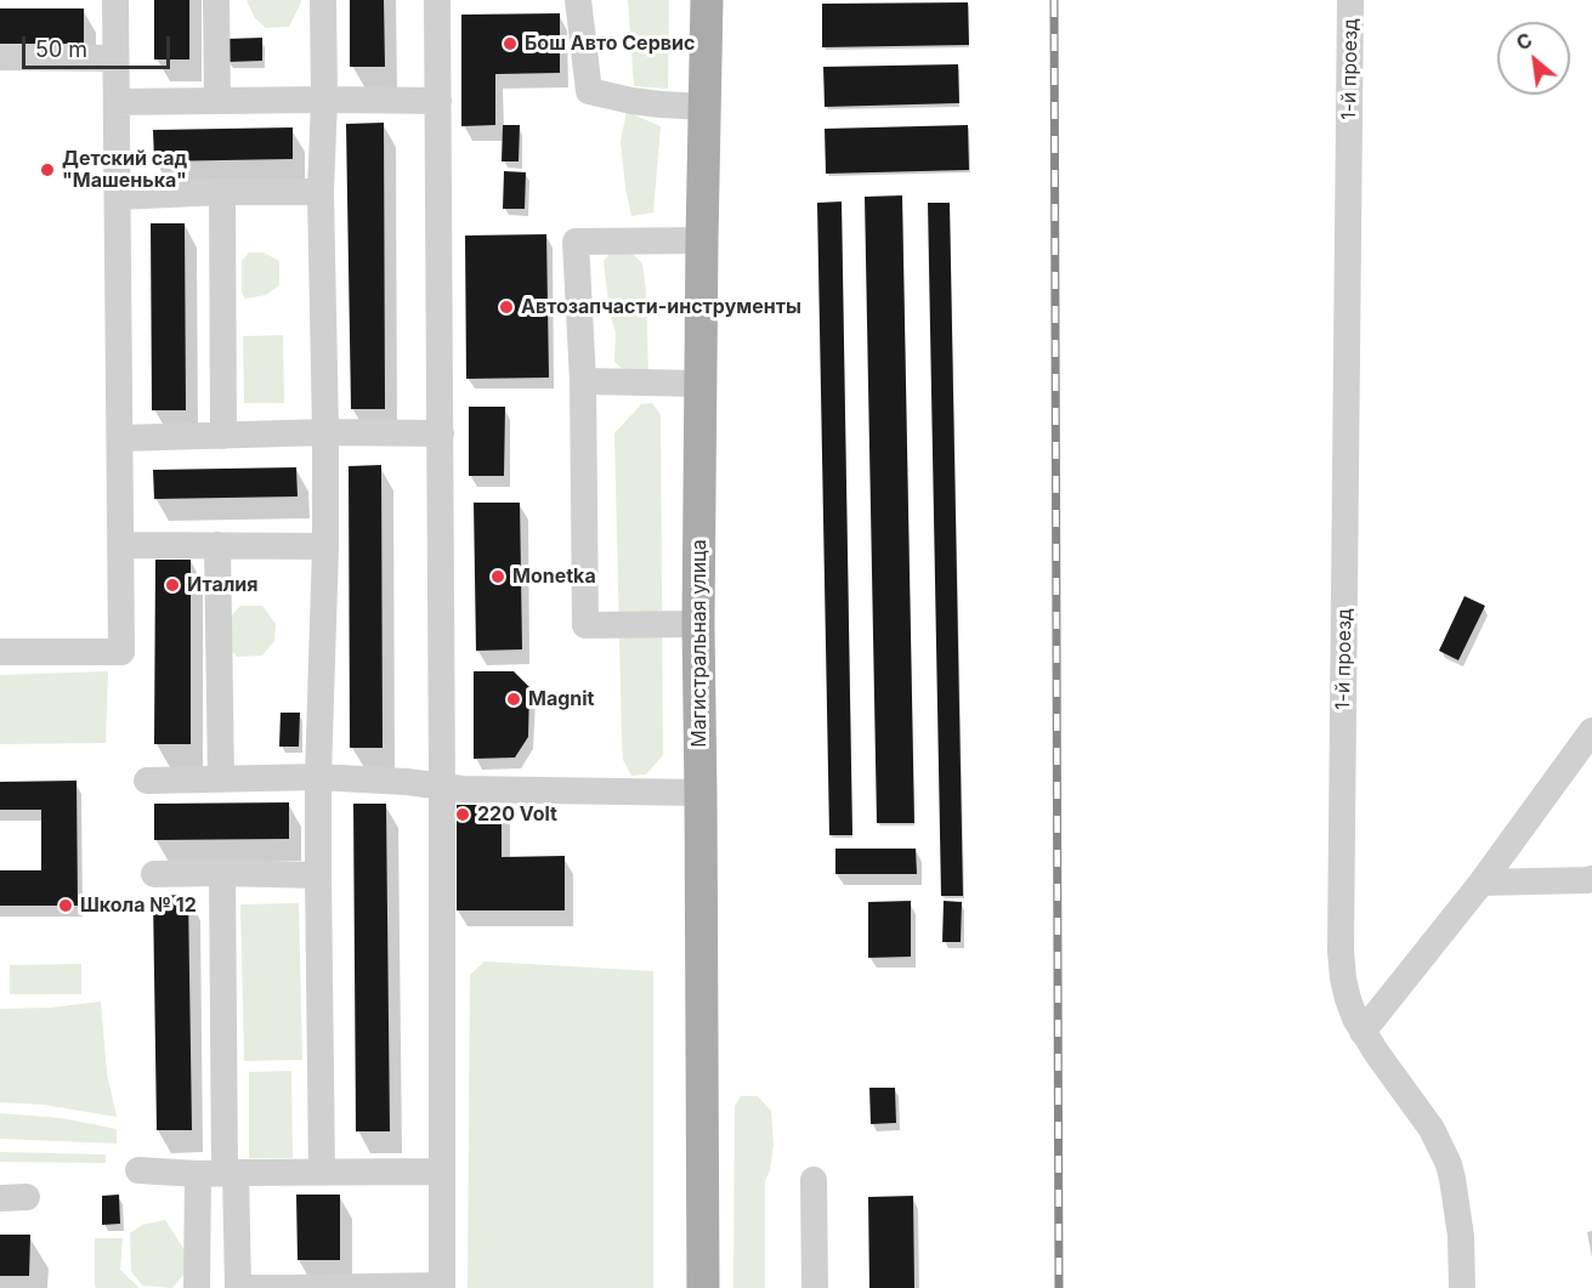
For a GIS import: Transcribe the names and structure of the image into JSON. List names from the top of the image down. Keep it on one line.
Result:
{"streets":{"main road":["Магистральная улица"],"street":["1-й проезд"]},"places":["Бош Авто Сервис","Детский сад \"Машенька\"","Автозапчасти-инструменты","Monetka","Италия","Magnit","220 Volt","Школа № 12"],"scale_bar":"50 m","north":"top left"}
